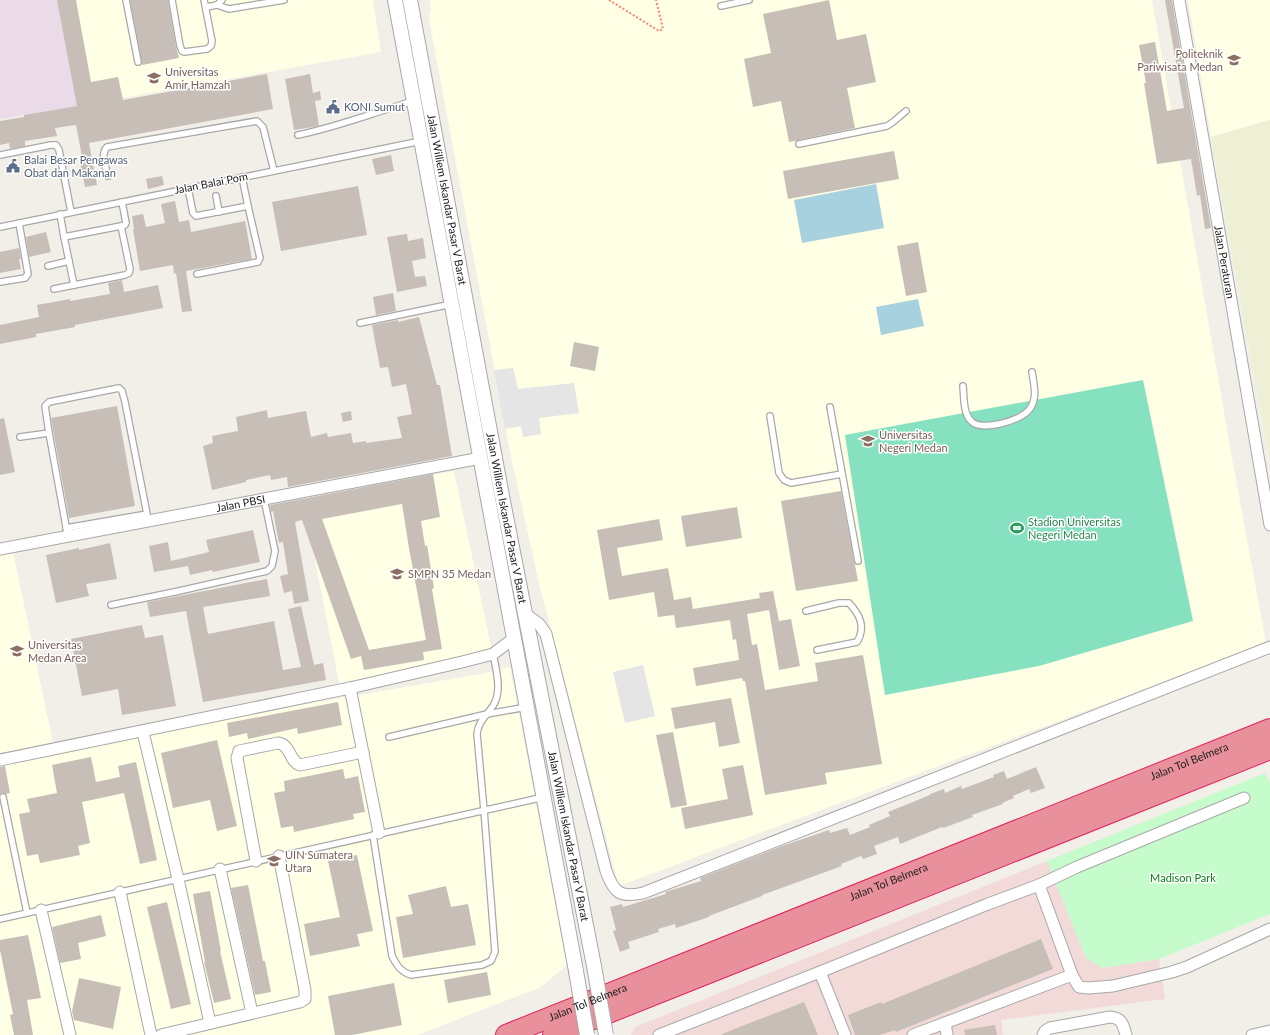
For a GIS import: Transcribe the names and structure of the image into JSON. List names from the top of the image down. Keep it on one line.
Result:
{"streets":{"highway":["Jalan Tol Belmera"],"street":["Jalan Williem Iskandar Pasar V Barat","Jalan Peraturan","Jalan PBSI"],"lane":["Jalan Balai Pom"]},"crossings":[["Jalan Balai Pom","Jalan Williem Iskandar Pasar V Barat"],["Jalan Williem Iskandar Pasar V Barat","Jalan PBSI"]],"parks":["Madison Park"],"places":{"school or university":["Politeknik Pariwisata Medan","Universitas Amir Hamzah","Universitas Negeri Medan","SMPN 35 Medan","Universitas Medan Area","UIN Sumatera Utara"],"public building":["KONI Sumut","Balai Besar Pengawas Obat dan Makanan"],"sports":["Stadion Universitas Negeri Medan"]}}
